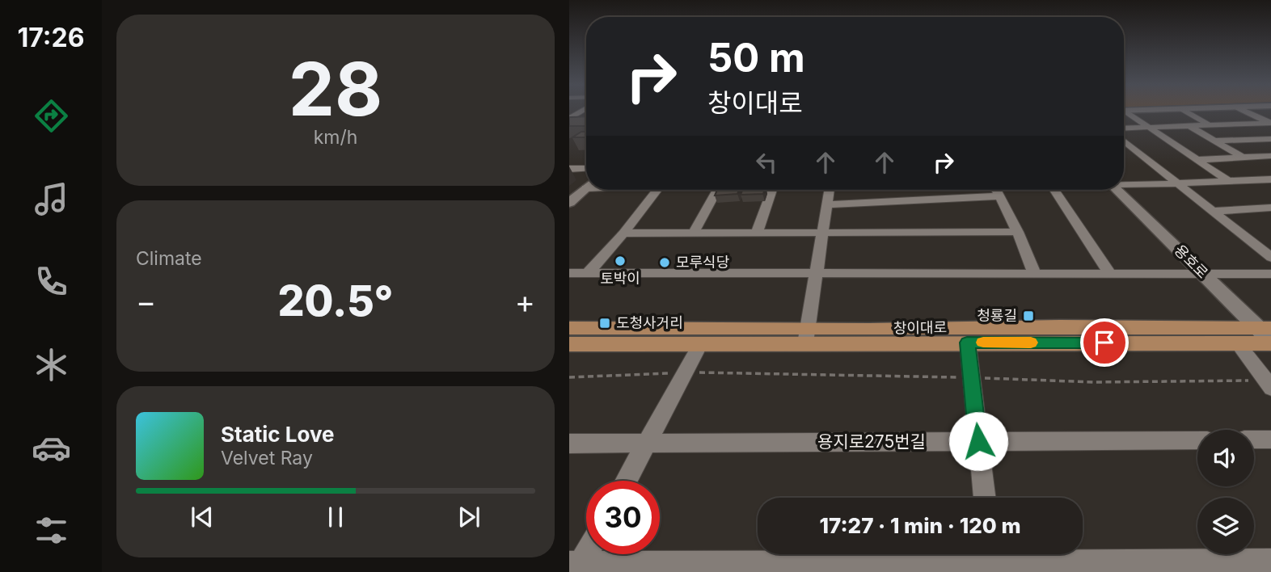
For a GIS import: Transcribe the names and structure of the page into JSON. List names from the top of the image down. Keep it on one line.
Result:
{"streets":{"main road":["창이대로"],"street":["용호로","용지로275번길"]},"crossings":[["용호로","창이대로"]],"places":{"other":["토박이","모루식당"],"transit":["청룡길","도청사거리"]},"page":{"tabs":"17:26","tile":[["28","km/h"],"Climate"],"turn":["50 m","창이대로"],"heat":["−","20.5°","+"],"song":["Static Love","Velvet Ray"],"limit":"30","trip":"17:27 · 1 min · 120 m"}}
